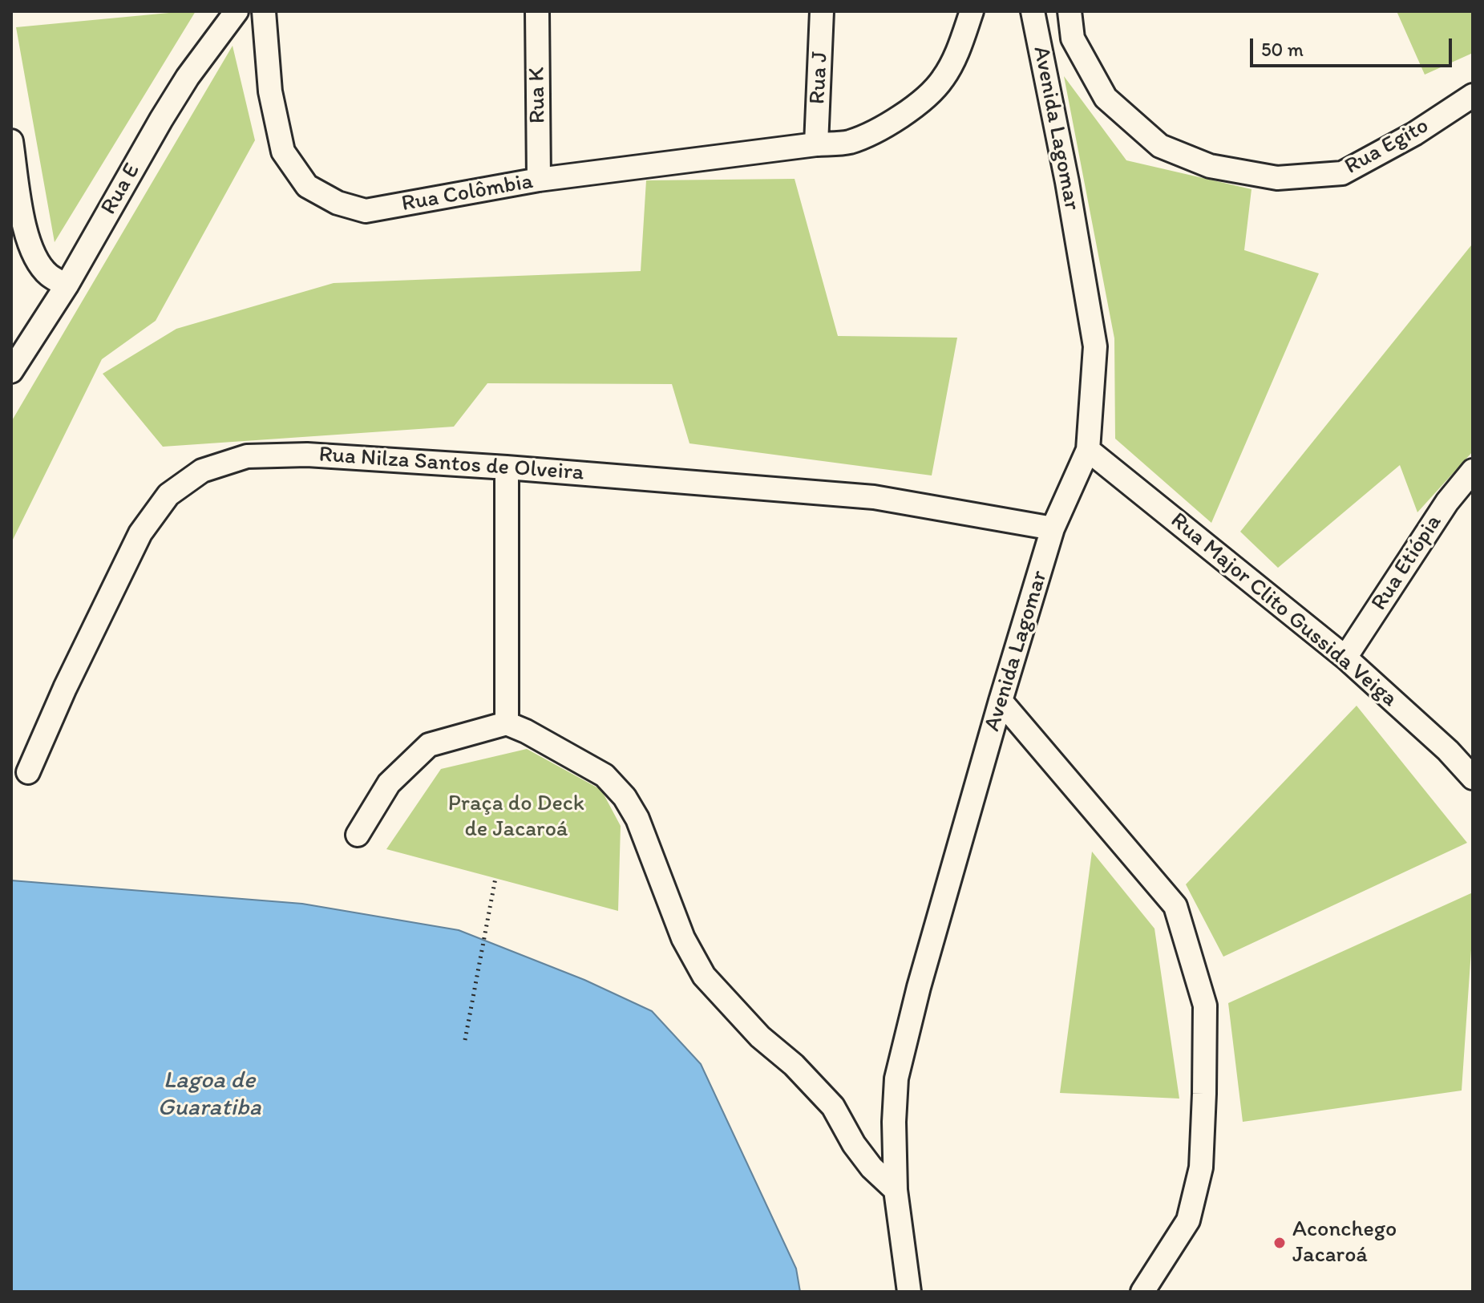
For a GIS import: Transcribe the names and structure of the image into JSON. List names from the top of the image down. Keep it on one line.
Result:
{"streets":{"street":["Rua J","Rua K","Avenida Lagomar","Rua Egito","Rua E","Rua Colômbia","Rua Nilza Santos de Olveira","Rua Etiópia","Rua Major Clito Gussida Veiga"]},"crossings":[["Rua J","Rua Colômbia"],["Rua K","Rua Colômbia"],["Avenida Lagomar","Rua Nilza Santos de Olveira"],["Avenida Lagomar","Rua Major Clito Gussida Veiga"],["Rua Etiópia","Rua Major Clito Gussida Veiga"]],"water":["Lagoa de Guaratiba"],"parks":["Praça do Deck de Jacaroá"],"places":["Aconchego Jacaroá"],"scale_bar":"50 m"}
